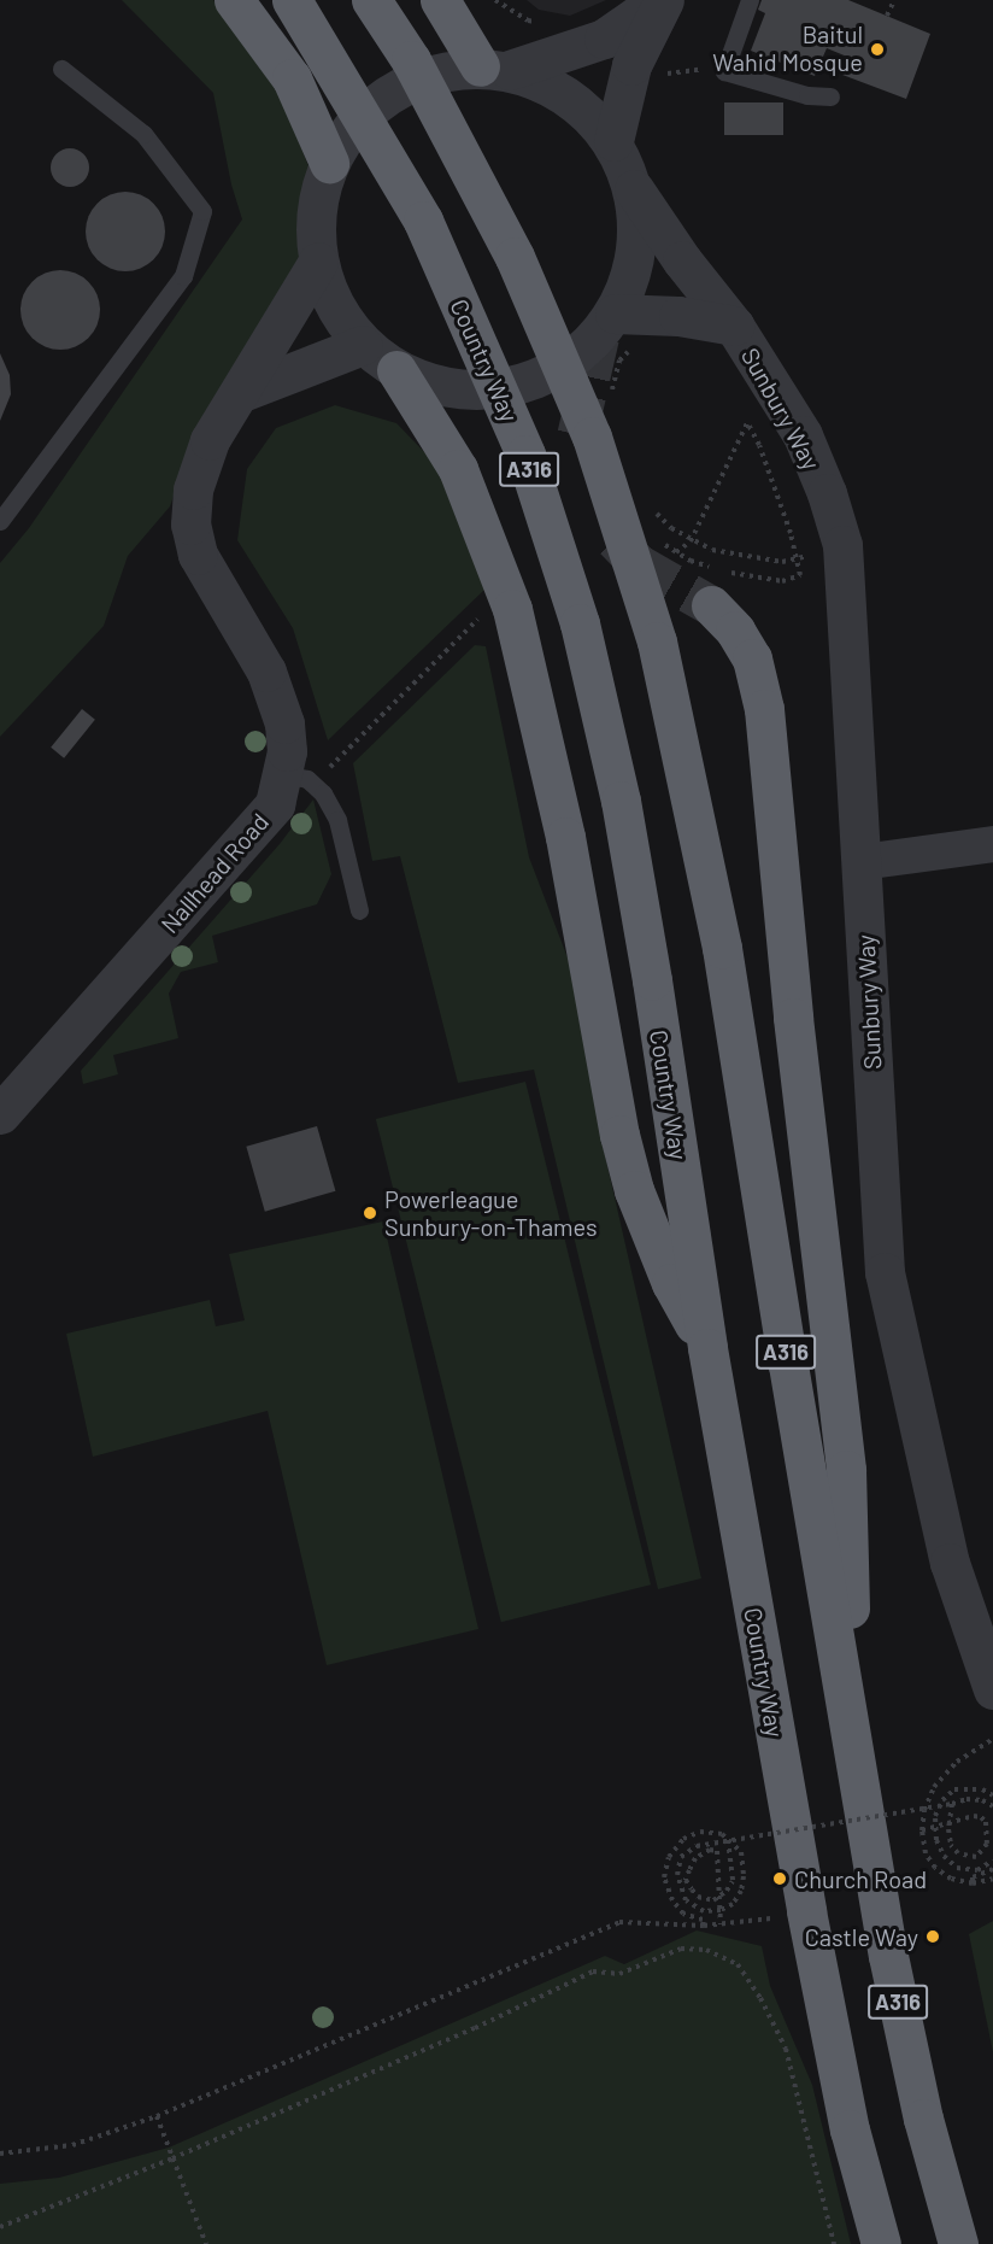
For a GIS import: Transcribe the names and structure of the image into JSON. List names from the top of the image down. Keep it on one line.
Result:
{"streets":{"highway":["Country Way","A316"],"street":["Sunbury Way","Nallhead Road"]},"places":["Baitul Wahid Mosque","Powerleague Sunbury-on-Thames","Church Road","Castle Way"]}
